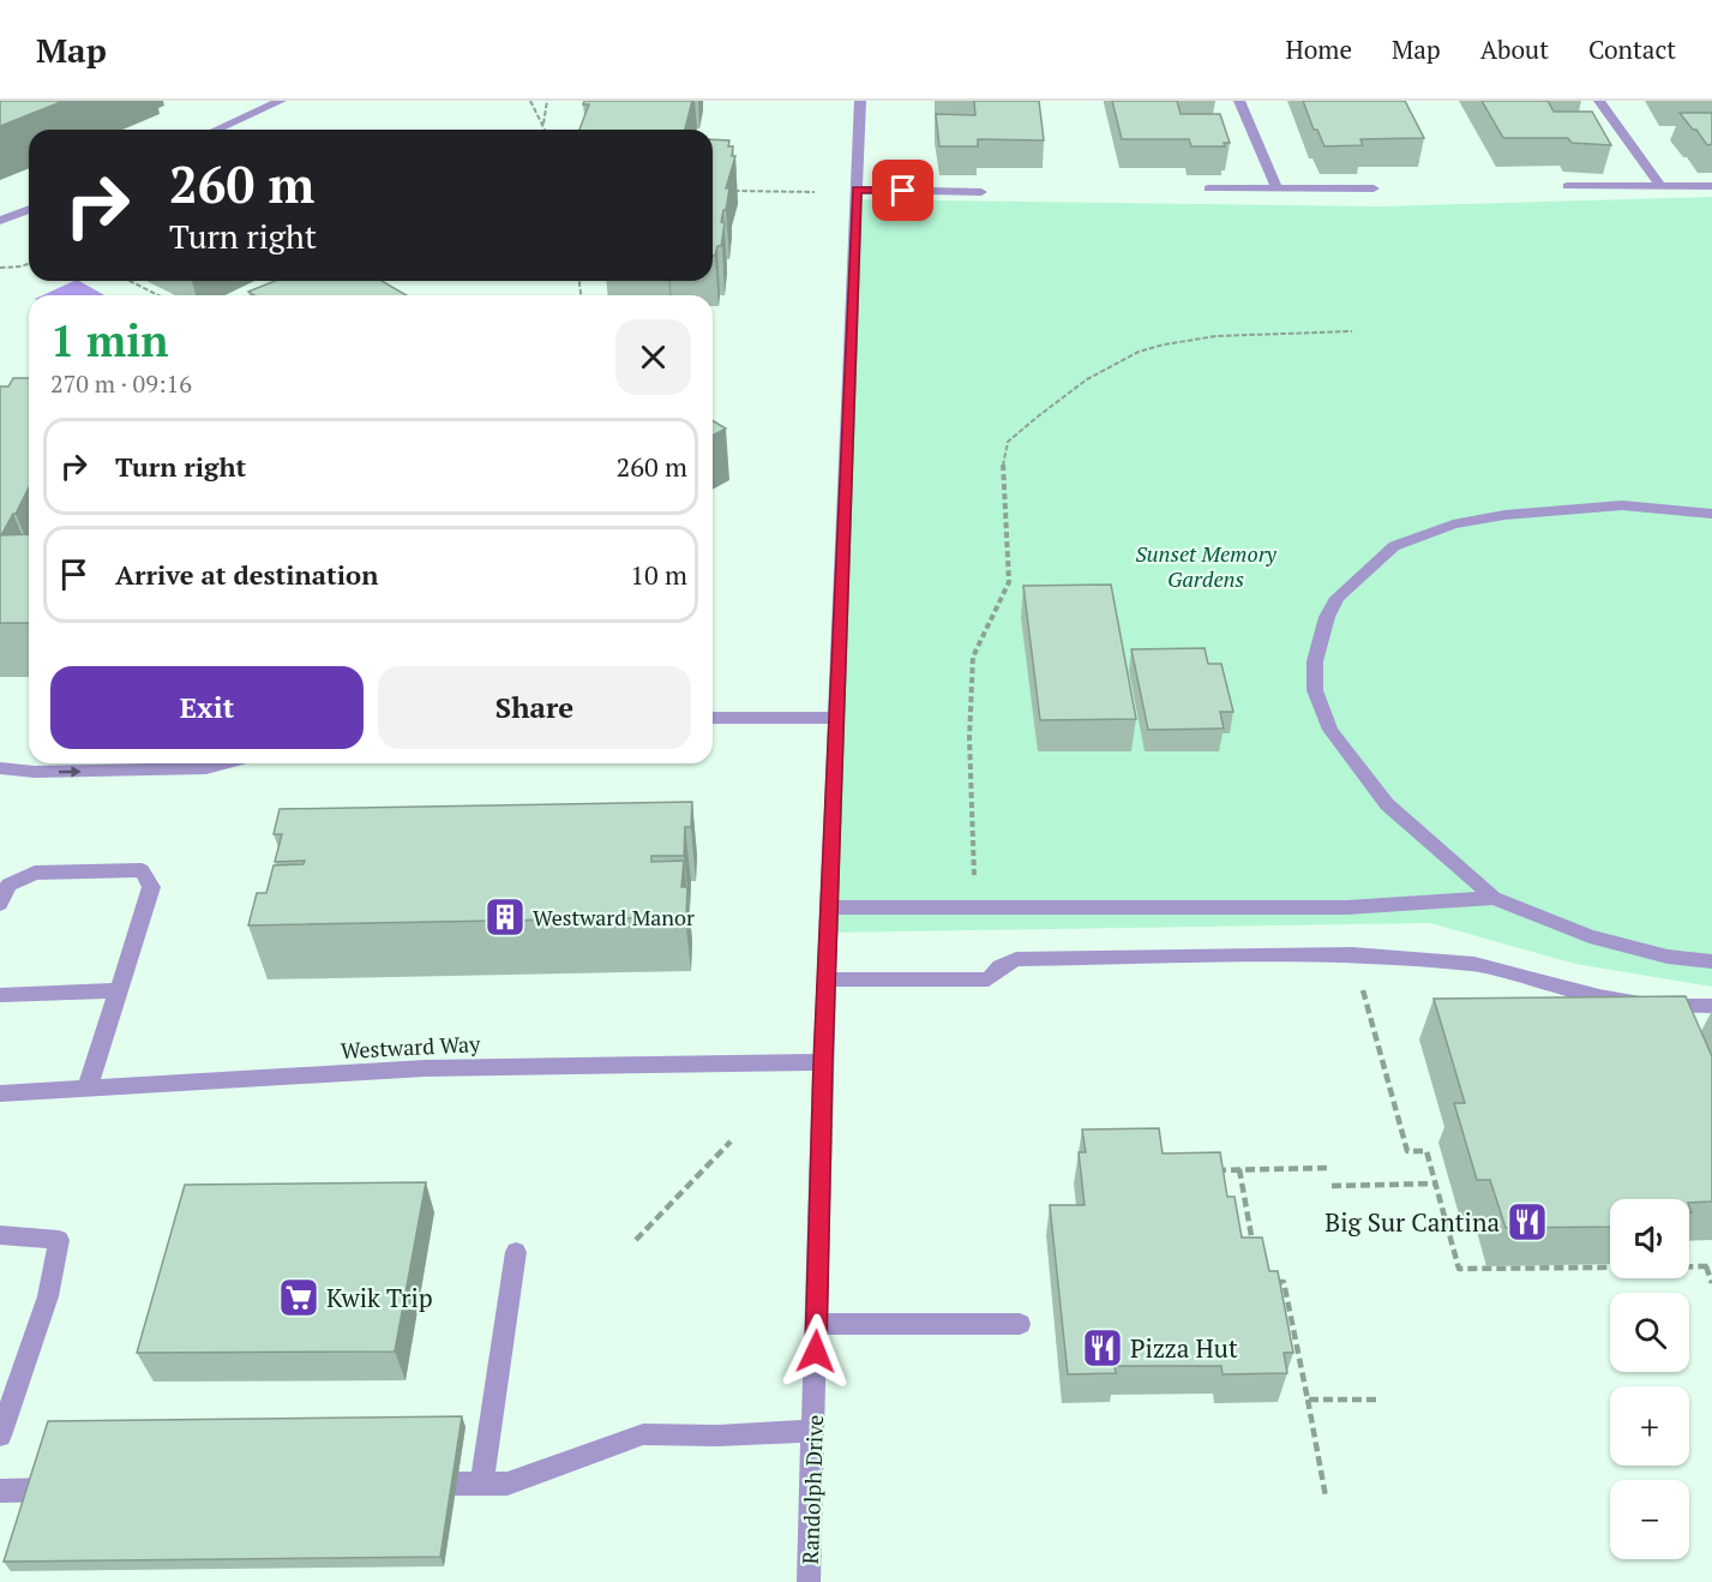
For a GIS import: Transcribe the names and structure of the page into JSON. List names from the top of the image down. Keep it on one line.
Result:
{"streets":{"street":["Westward Way","Randolph Drive"]},"crossings":[["Westward Way","Randolph Drive"]],"parks":["Sunset Memory Gardens"],"places":{"building":["Westward Manor"],"restaurant":["Big Sur Cantina","Pizza Hut"],"supermarket":["Kwik Trip"]},"page":{"header":"Map","nav":["Home","Map","About","Contact"],"turn":["260 m","Turn right"],"heading":["1 min","270 m · 09:16"],"list":[{"name":"Turn right","value":"260 m"},{"name":"Arrive at destination","value":"10 m"}],"buttons":["Exit","Share"],"map_buttons":["+","−"]}}
